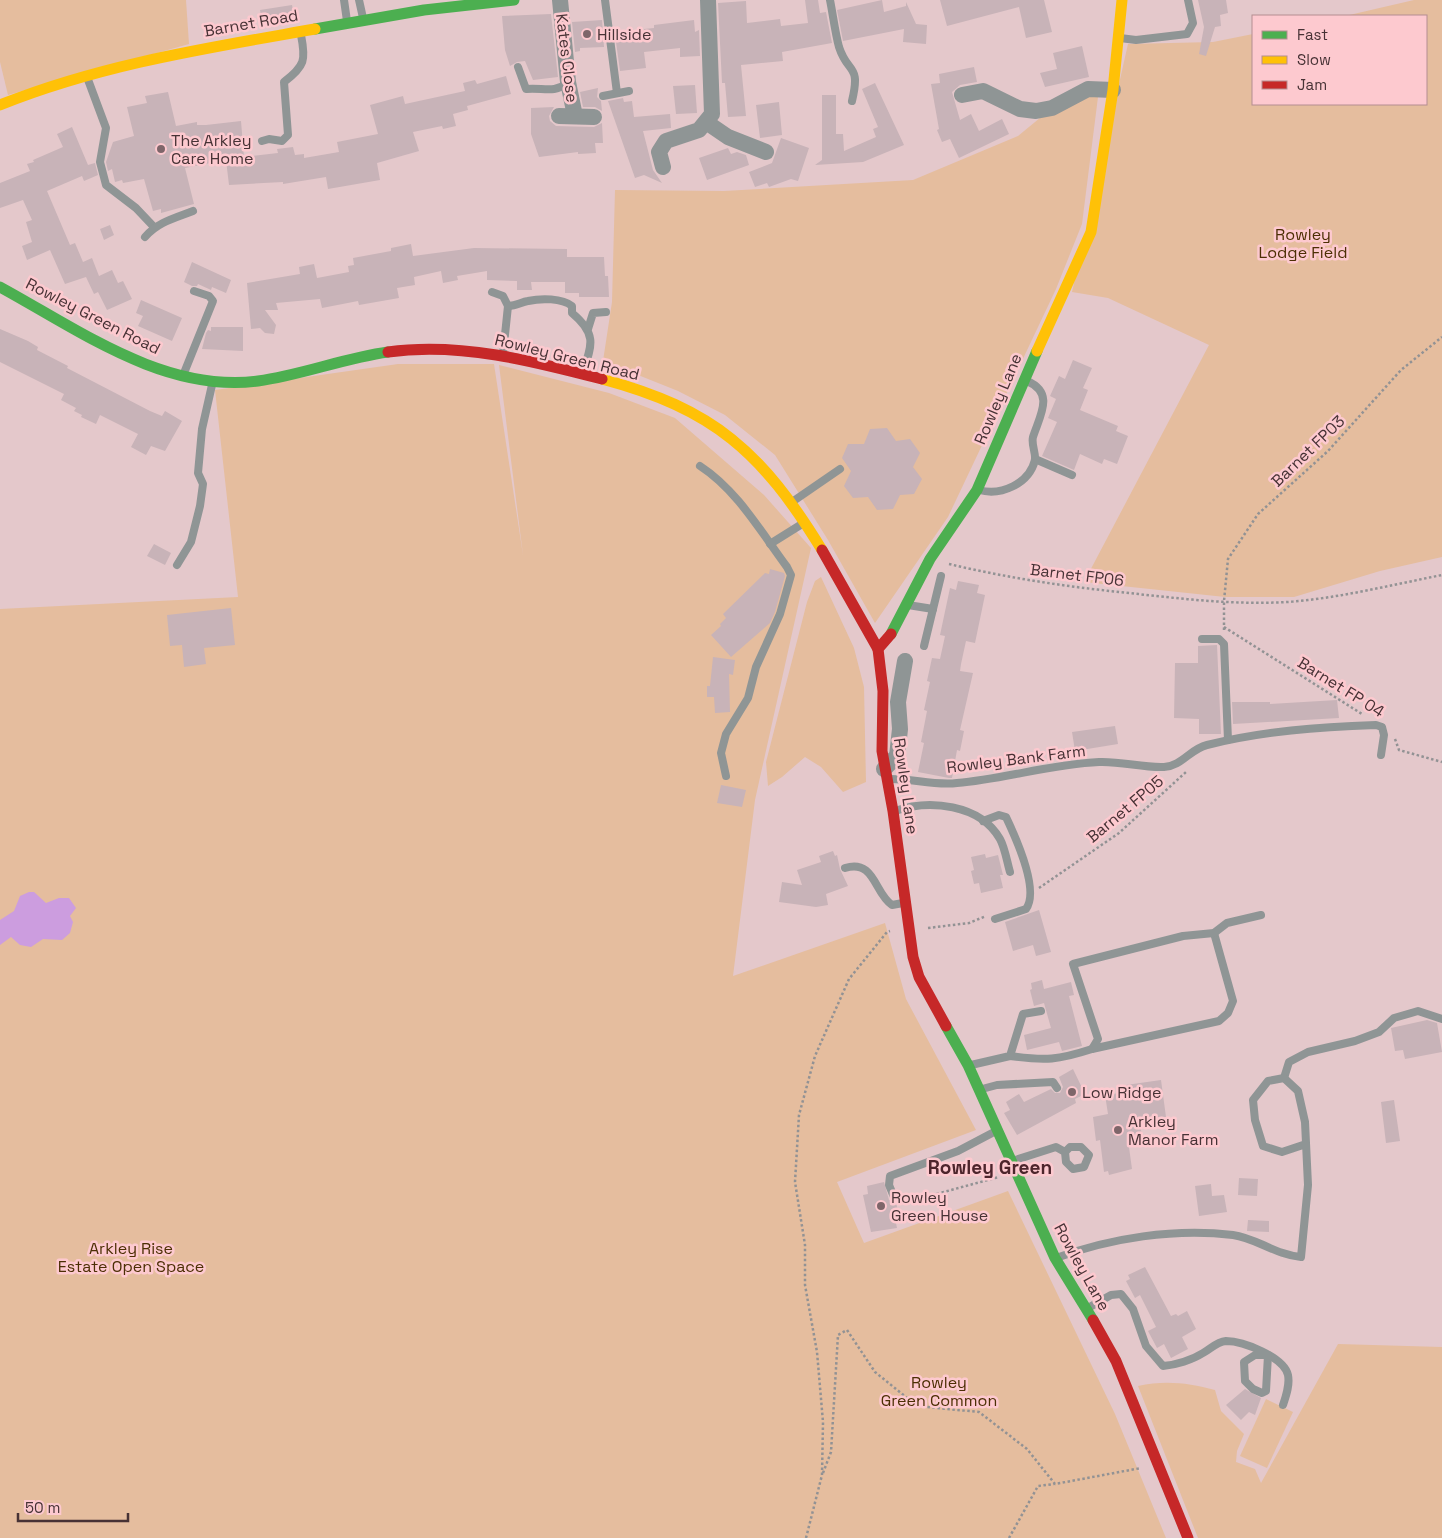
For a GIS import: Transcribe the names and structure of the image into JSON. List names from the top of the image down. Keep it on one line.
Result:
{"streets":{"street":["Barnet Road","Kates Close","Rowley Green Road","Rowley Lane"],"lane":["Rowley Bank Farm"],"path":["Barnet FP03","Barnet FP06","Barnet FP 04","Barnet FP05"]},"crossings":[["Rowley Green Road","Rowley Lane"],["Rowley Lane","Barnet FP06"],["Rowley Lane","Rowley Bank Farm"],["Barnet FP03","Barnet FP06"],["Barnet FP 04","Rowley Bank Farm"]],"districts":["Rowley Green"],"parks":["Rowley Lodge Field","Arkley Rise Estate Open Space","Rowley Green Common"],"places":["Hillside","The Arkley Care Home","Low Ridge","Arkley Manor Farm","Rowley Green House"],"legend":["Fast","Slow","Jam"],"scale_bar":"50 m"}
